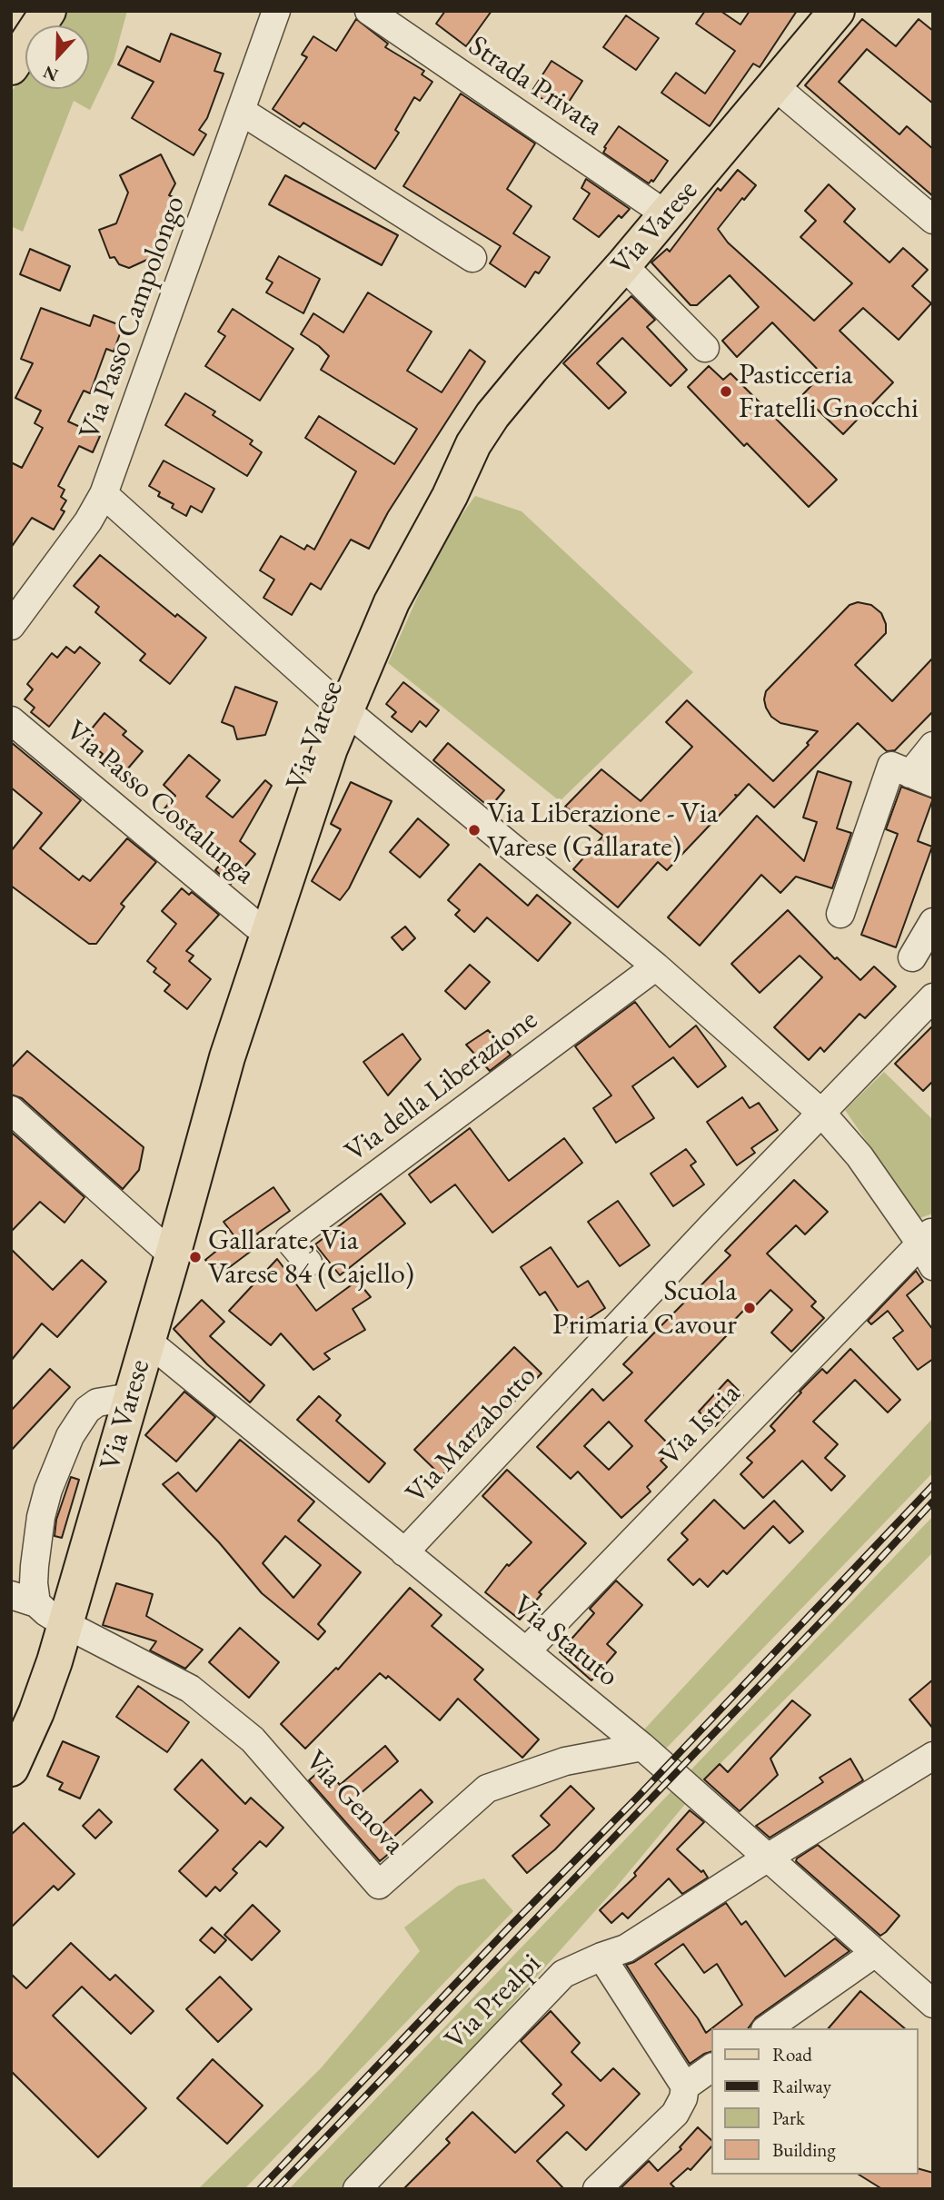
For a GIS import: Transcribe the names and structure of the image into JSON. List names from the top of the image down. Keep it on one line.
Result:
{"streets":{"main road":["Via Varese"],"street":["Strada Privata","Via Passo Campolongo","Via Passo Costalunga","Via della Liberazione","Via Istria","Via Marzabotto","Via Statuto","Via Genova","Via Prealpi"]},"crossings":[["Strada Privata","Via Varese"],["Via Varese","Via Passo Costalunga"],["Via Varese","Via Statuto"],["Via Varese","Via Genova"],["Via Istria","Via Statuto"],["Via Marzabotto","Via Statuto"],["Via Statuto","Via Genova"],["Via Statuto","Via Prealpi"]],"places":["Pasticceria Fratelli Gnocchi","Via Liberazione - Via Varese (Gallarate)","Gallarate, Via Varese 84 (Cajello)","Scuola Primaria Cavour"],"legend":["Road","Railway","Park","Building"],"north":"bottom"}
